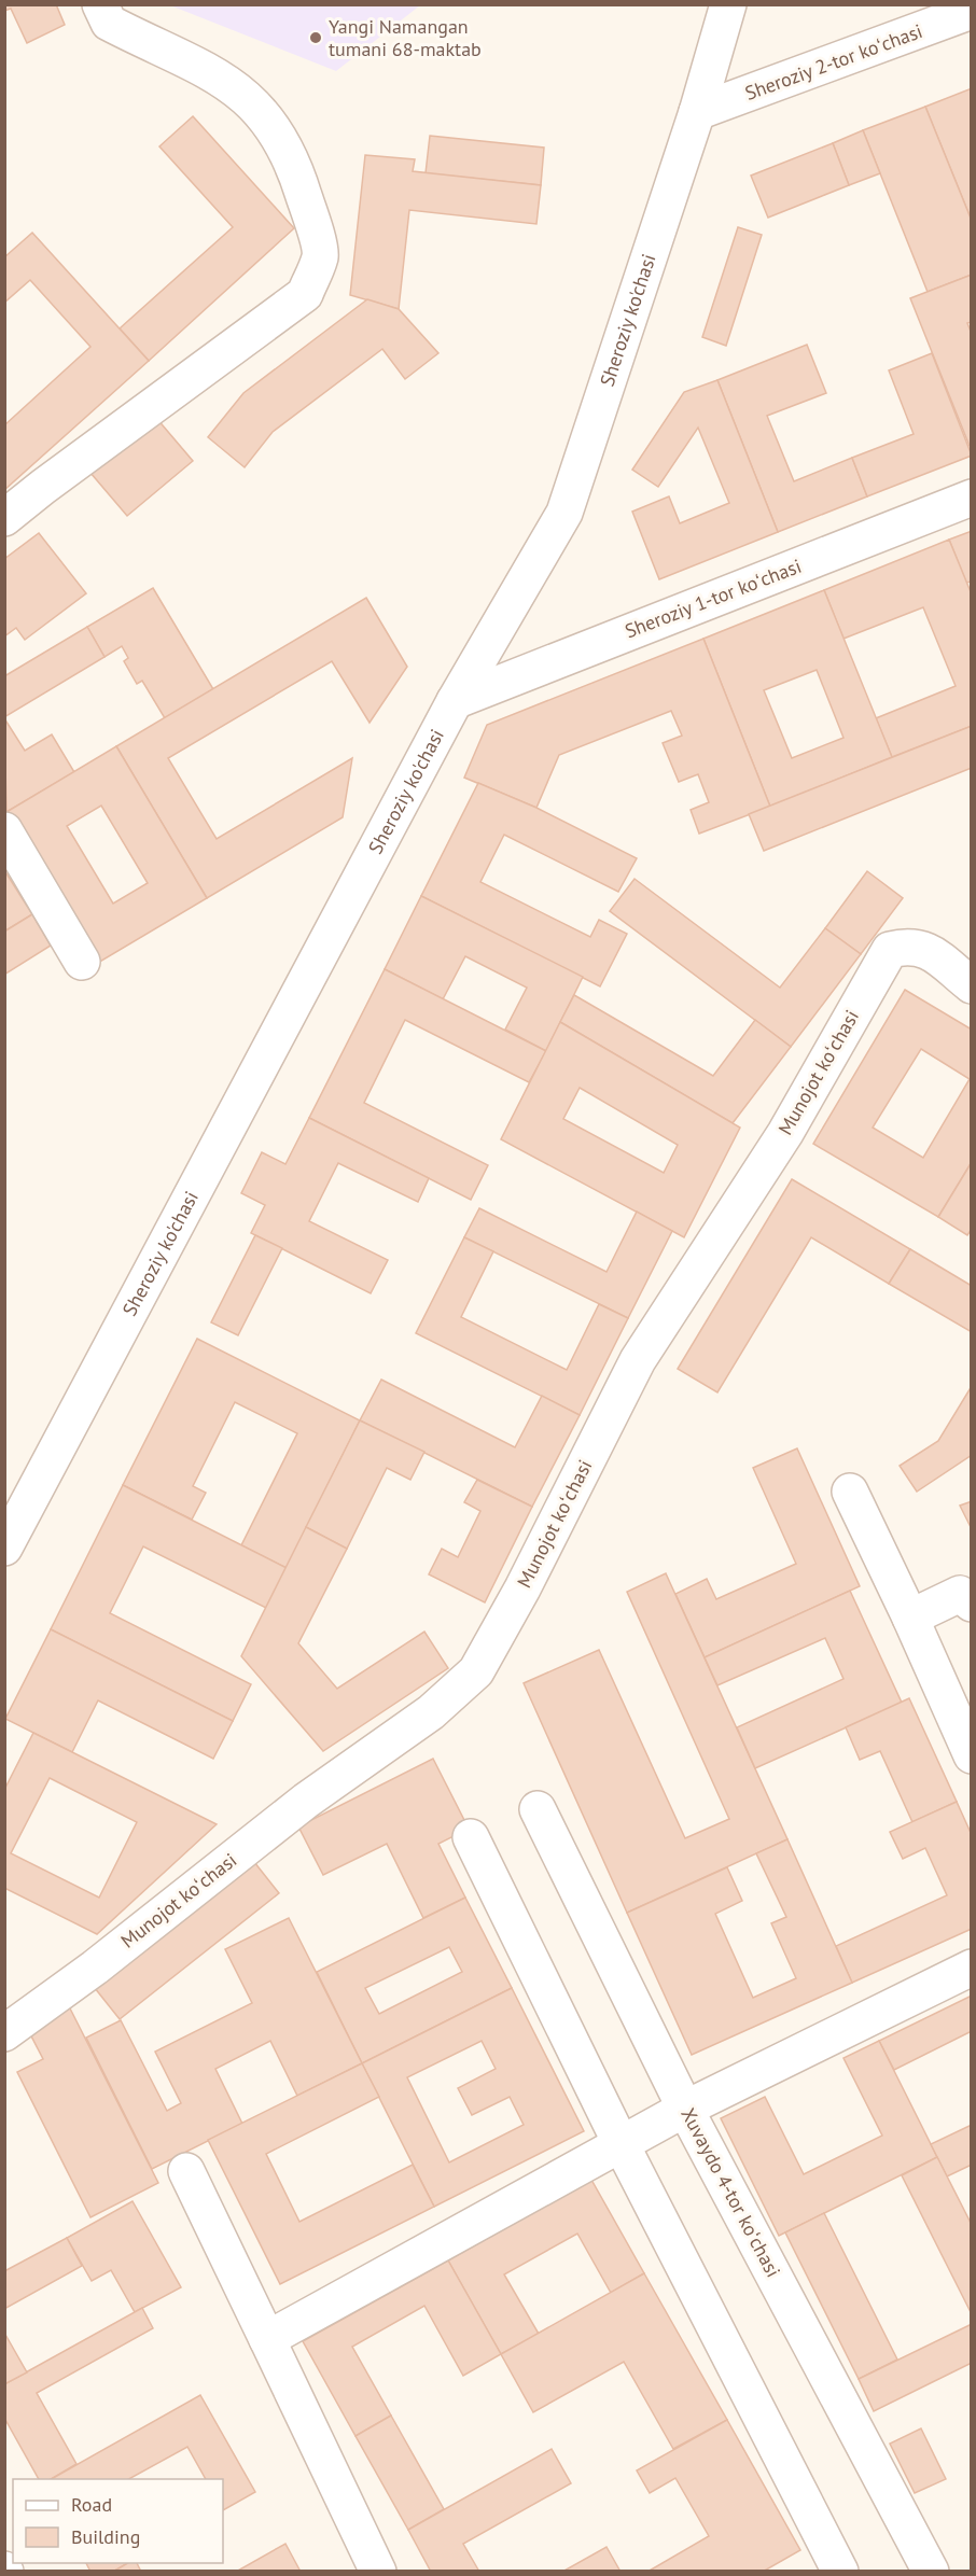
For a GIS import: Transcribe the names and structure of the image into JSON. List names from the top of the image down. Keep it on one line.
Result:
{"streets":{"street":["Sheroziy 2-tor koʻchasi","Sheroziy ko'chasi","Sheroziy 1-tor koʻchasi","Munojot koʻchasi","Xuvaydo 4-tor koʻchasi"]},"crossings":[["Sheroziy 2-tor koʻchasi","Sheroziy ko'chasi"],["Sheroziy ko'chasi","Sheroziy 1-tor koʻchasi"]],"places":["Yangi Namangan tumani 68-maktab"],"legend":["Road","Building"]}
